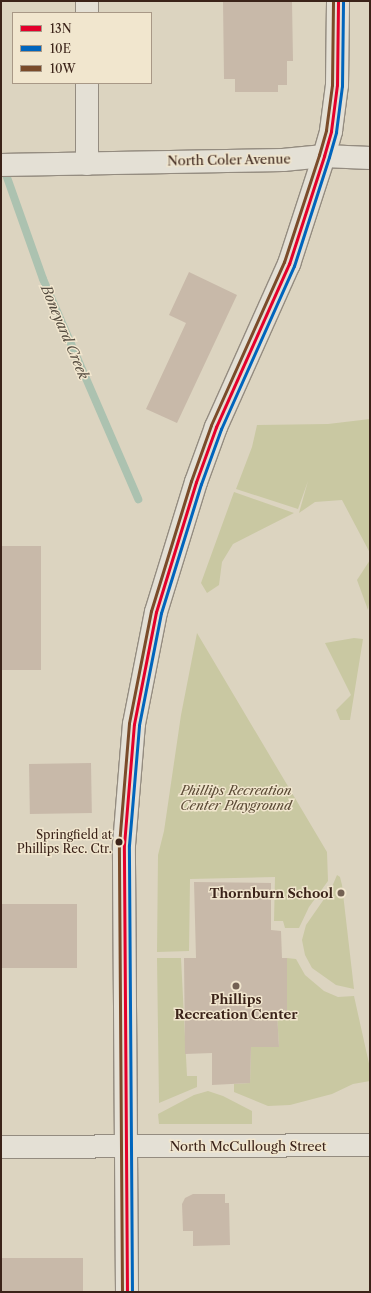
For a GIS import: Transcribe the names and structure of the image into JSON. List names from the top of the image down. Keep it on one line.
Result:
{"streets":{"street":["North Coler Avenue","North McCullough Street"]},"water":["Boneyard Creek"],"parks":["Phillips Recreation Center Playground"],"places":["Springfield at Phillips Rec. Ctr.","Thornburn School","Phillips Recreation Center"],"lines":["transit line 13N","transit line 10E","transit line 10W"],"legend":["13N","10E","10W"]}
